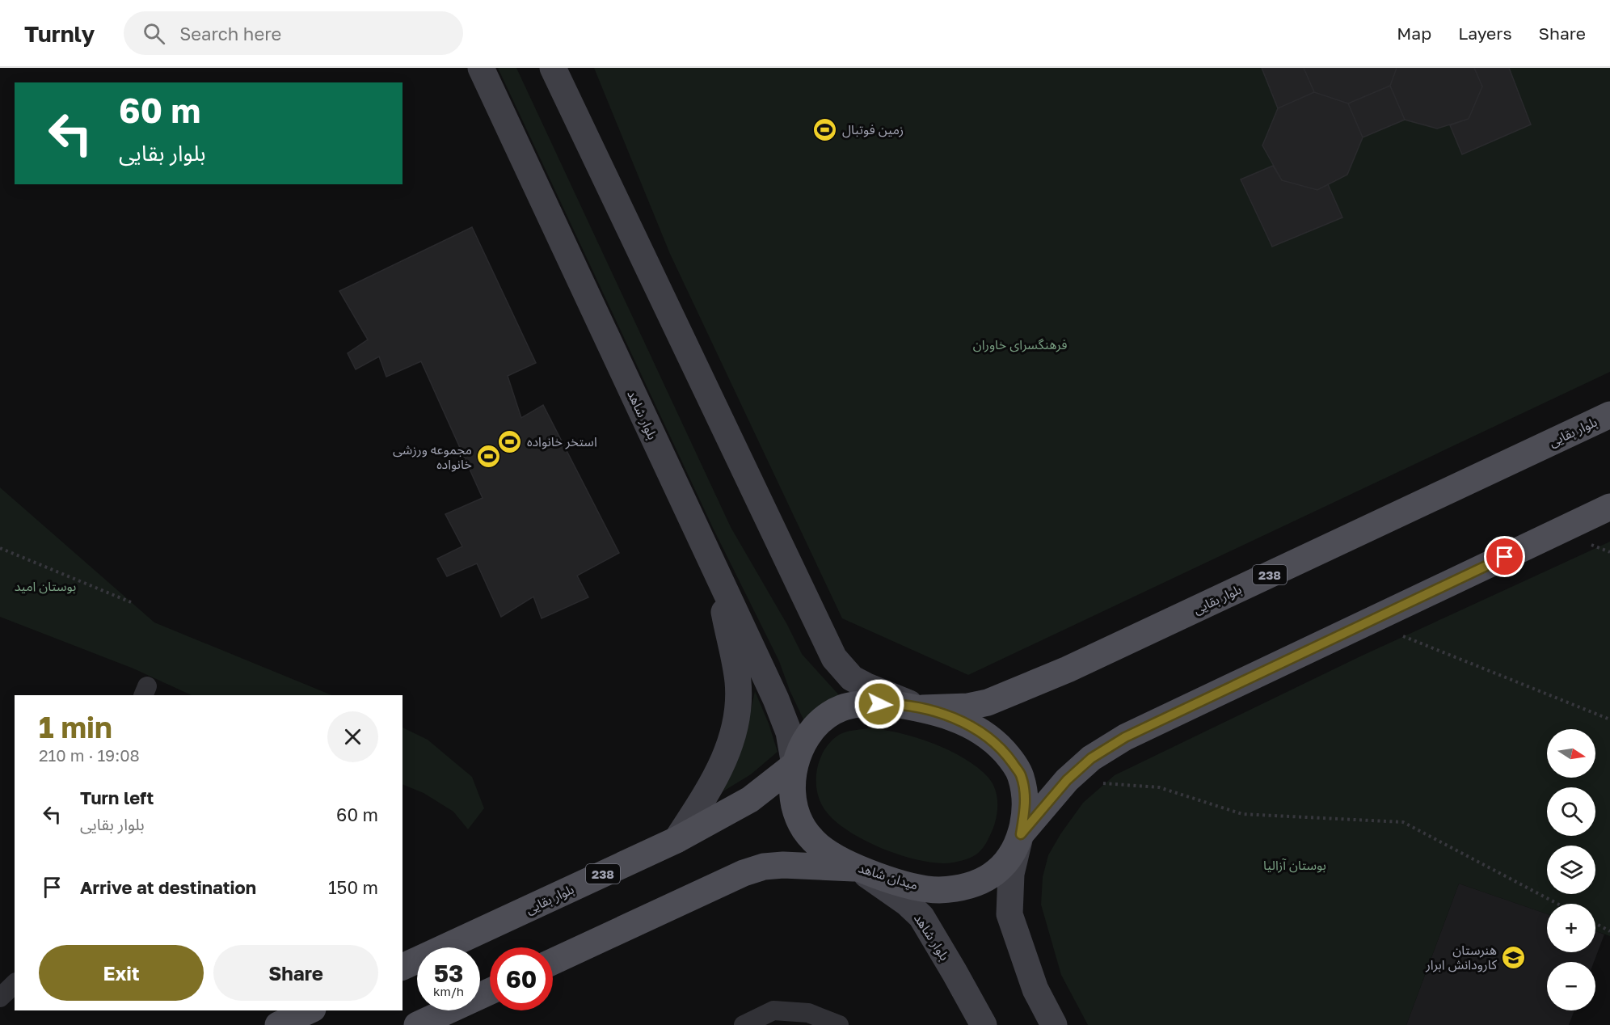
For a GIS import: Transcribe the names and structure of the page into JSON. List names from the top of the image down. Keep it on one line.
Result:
{"streets":{"main road":["بلوار شاهد","بلوار بقایی","238","میدان شاهد"]},"crossings":[["بلوار شاهد","بلوار بقایی"],["بلوار شاهد","میدان شاهد"],["بلوار بقایی","میدان شاهد"]],"parks":["فرهنگسرای خاوران","بوستان امید","بوستان آزالیا"],"places":{"sports":["زمین فوتبال","استخر خانواده","مجموعه ورزشی خانواده"],"school or university":["هنرستان کارودانش ابرار"]},"north":"right","page":{"header":"Turnly","search":"Search here","nav":["Map","Layers","Share"],"turn":["60 m","بلوار بقایی"],"heading":["1 min","210 m · 19:08"],"map_buttons":["+","−"],"list":[{"name":"Turn left","note":"بلوار بقایی","value":"60 m"},{"name":"Arrive at destination","value":"150 m"}],"buttons":["Exit","Share"],"speed":"53 km/h","limit":"60"}}
